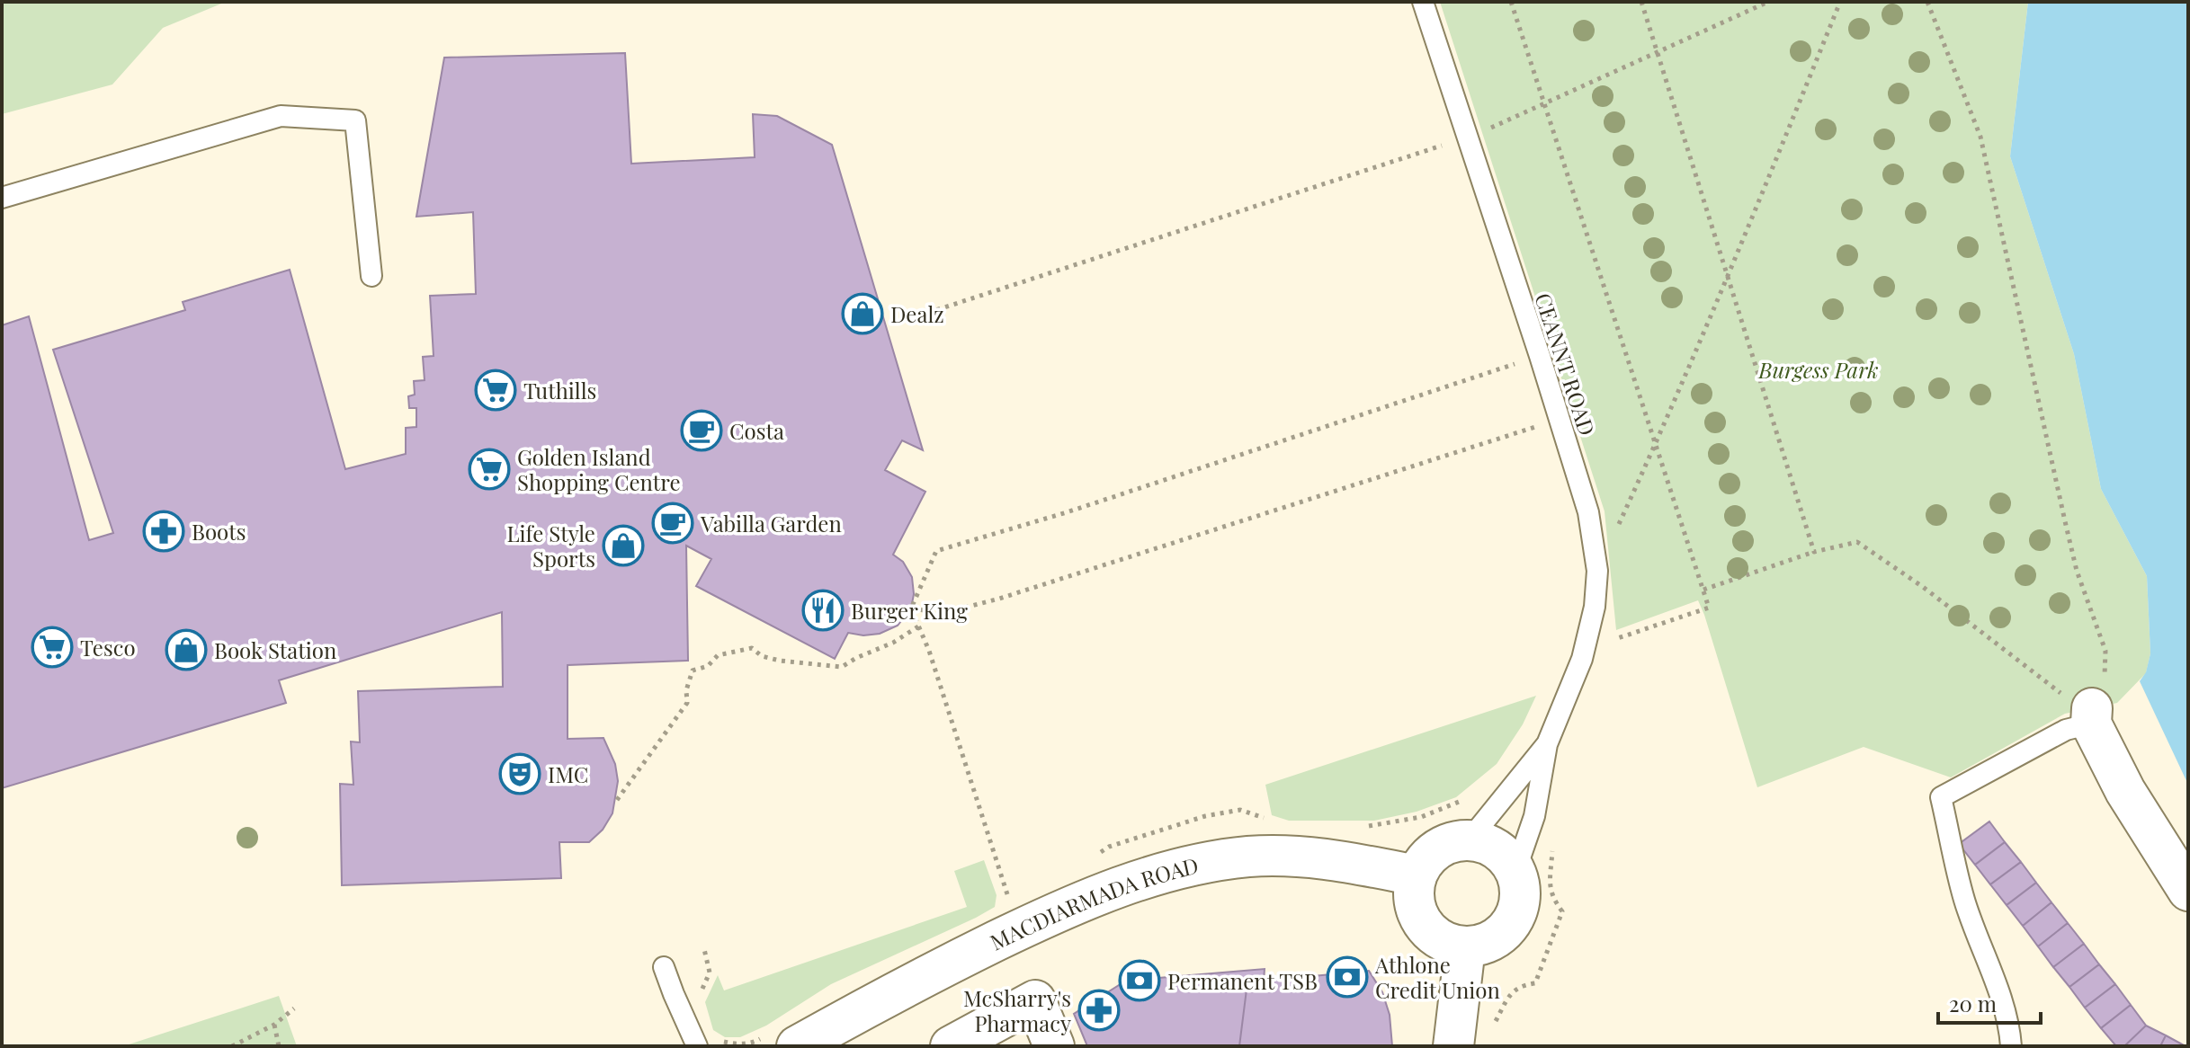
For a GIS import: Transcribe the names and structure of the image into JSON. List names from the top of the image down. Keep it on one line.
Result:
{"streets":{"street":["MACDIARMADA ROAD"],"lane":["CEANNT ROAD"]},"crossings":[["CEANNT ROAD","MACDIARMADA ROAD"]],"parks":["Burgess Park"],"places":{"shop":["Dealz","Life Style Sports","Book Station"],"supermarket":["Tuthills","Golden Island Shopping Centre","Tesco"],"cafe":["Costa","Vabilla Garden"],"pharmacy":["Boots","McSharry's Pharmacy"],"restaurant":["Burger King"],"theatre":["IMC"],"bank":["Athlone Credit Union","Permanent TSB"]},"scale_bar":"20 m"}
